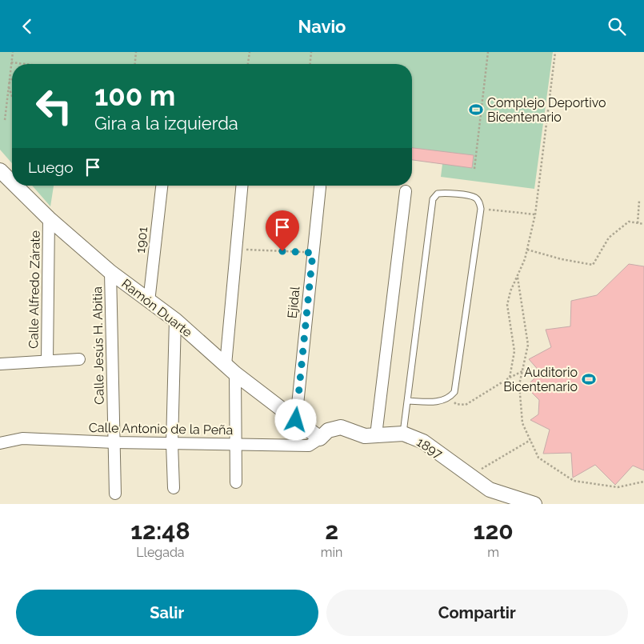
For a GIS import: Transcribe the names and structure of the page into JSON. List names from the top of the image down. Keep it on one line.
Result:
{"streets":{"street":["1901","Calle Alfredo Zárate","Ejidal","Ramón Duarte","Calle Jesús H. Abitia","Calle Antonio de la Peña","1897"]},"crossings":[["1901","Ramón Duarte"],["Calle Alfredo Zárate","Ramón Duarte"],["Ejidal","Ramón Duarte"],["Ramón Duarte","Calle Jesús H. Abitia"],["Ramón Duarte","Calle Antonio de la Peña"],["Ramón Duarte","1897"],["Calle Jesús H. Abitia","Calle Antonio de la Peña"],["Calle Antonio de la Peña","1897"]],"places":{"sports":["Complejo Deportivo Bicentenario","Auditorio Bicentenario"]},"page":{"header":"Navio","turn":["100 m","Gira a la izquierda"],"then":"Luego","eta":["12:48","Llegada","2","min","120","m"],"buttons":["Salir","Compartir"]}}
